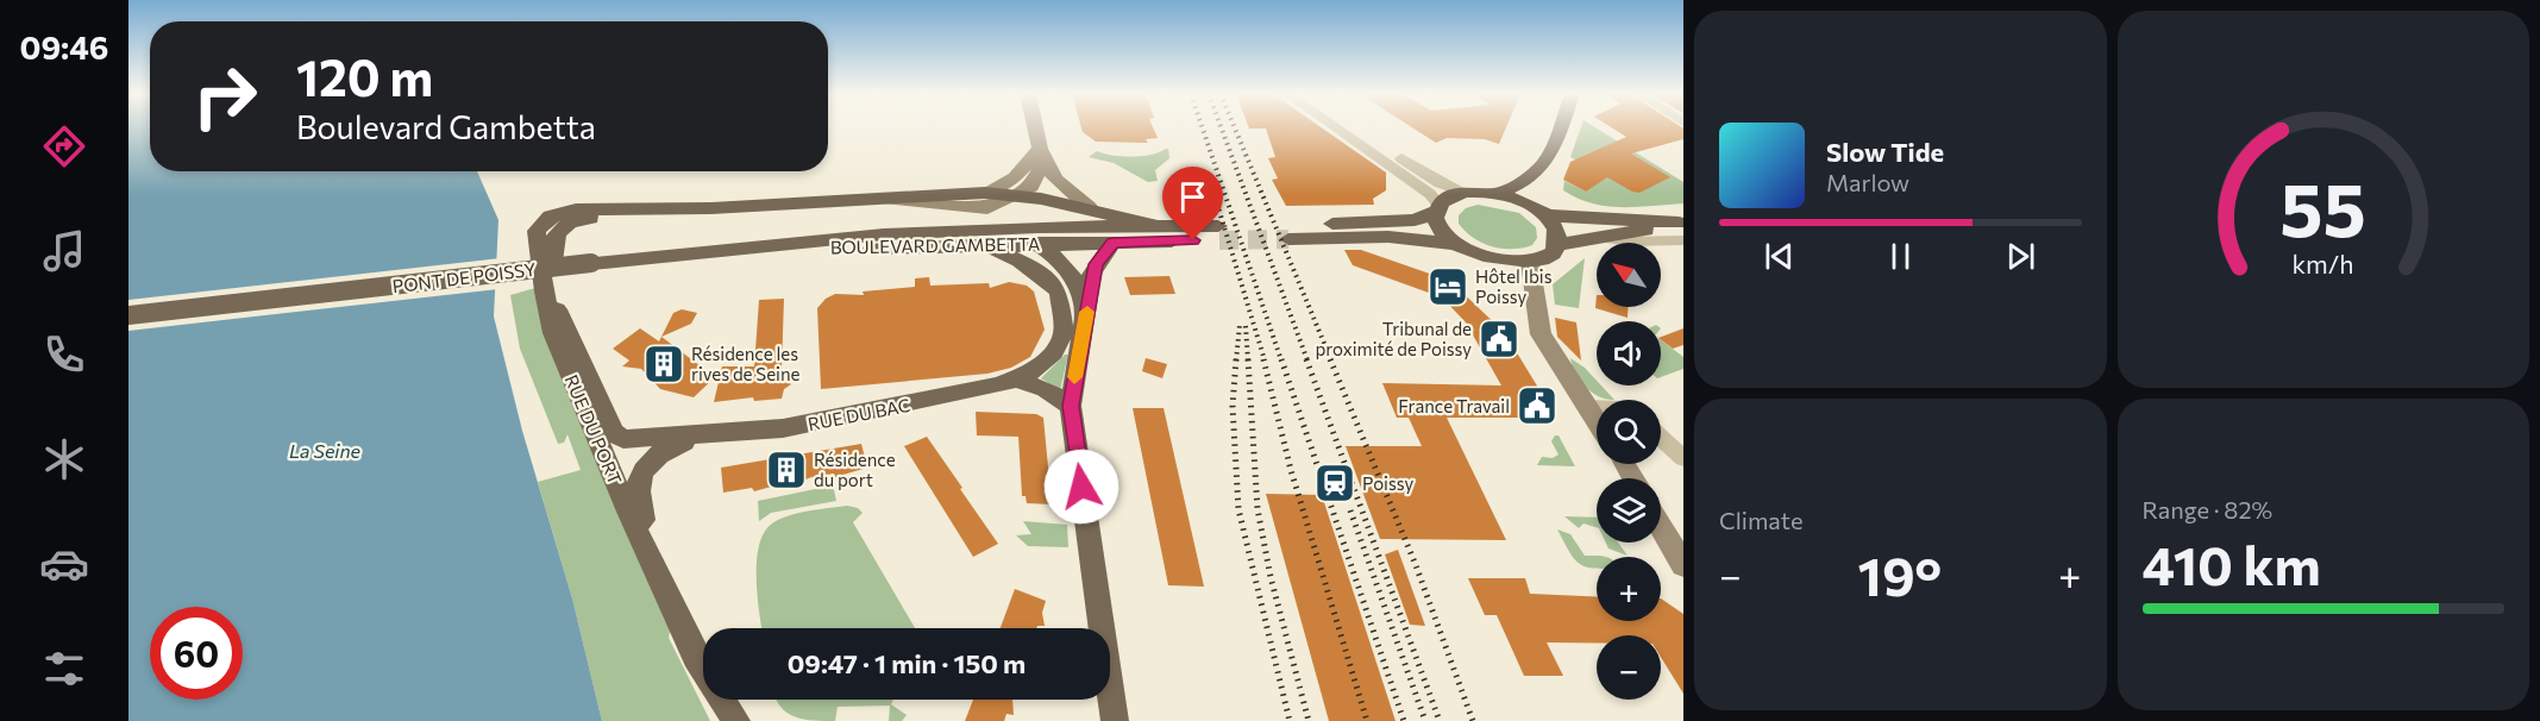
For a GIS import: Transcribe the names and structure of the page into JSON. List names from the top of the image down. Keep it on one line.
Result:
{"streets":{"main road":["BOULEVARD GAMBETTA","PONT DE POISSY","RUE DU BAC","RUE DU PORT"]},"crossings":[["BOULEVARD GAMBETTA","PONT DE POISSY"],["RUE DU BAC","RUE DU PORT"]],"water":["La Seine"],"places":{"hotel":["Hôtel Ibis Poissy"],"public building":["Tribunal de proximité de Poissy","France Travail"],"building":["Résidence les rives de Seine","Résidence du port"],"station":["Poissy"]},"north":"top left","page":{"tabs":"09:46","turn":["120 m","Boulevard Gambetta"],"song":["Slow Tide","Marlow"],"map_buttons":["+","−"],"tile":["Climate",["Range · 82%","410 km"]],"heat":["−","19°","+"],"limit":"60","trip":"09:47 · 1 min · 150 m","gauge":["55","km/h"]}}
